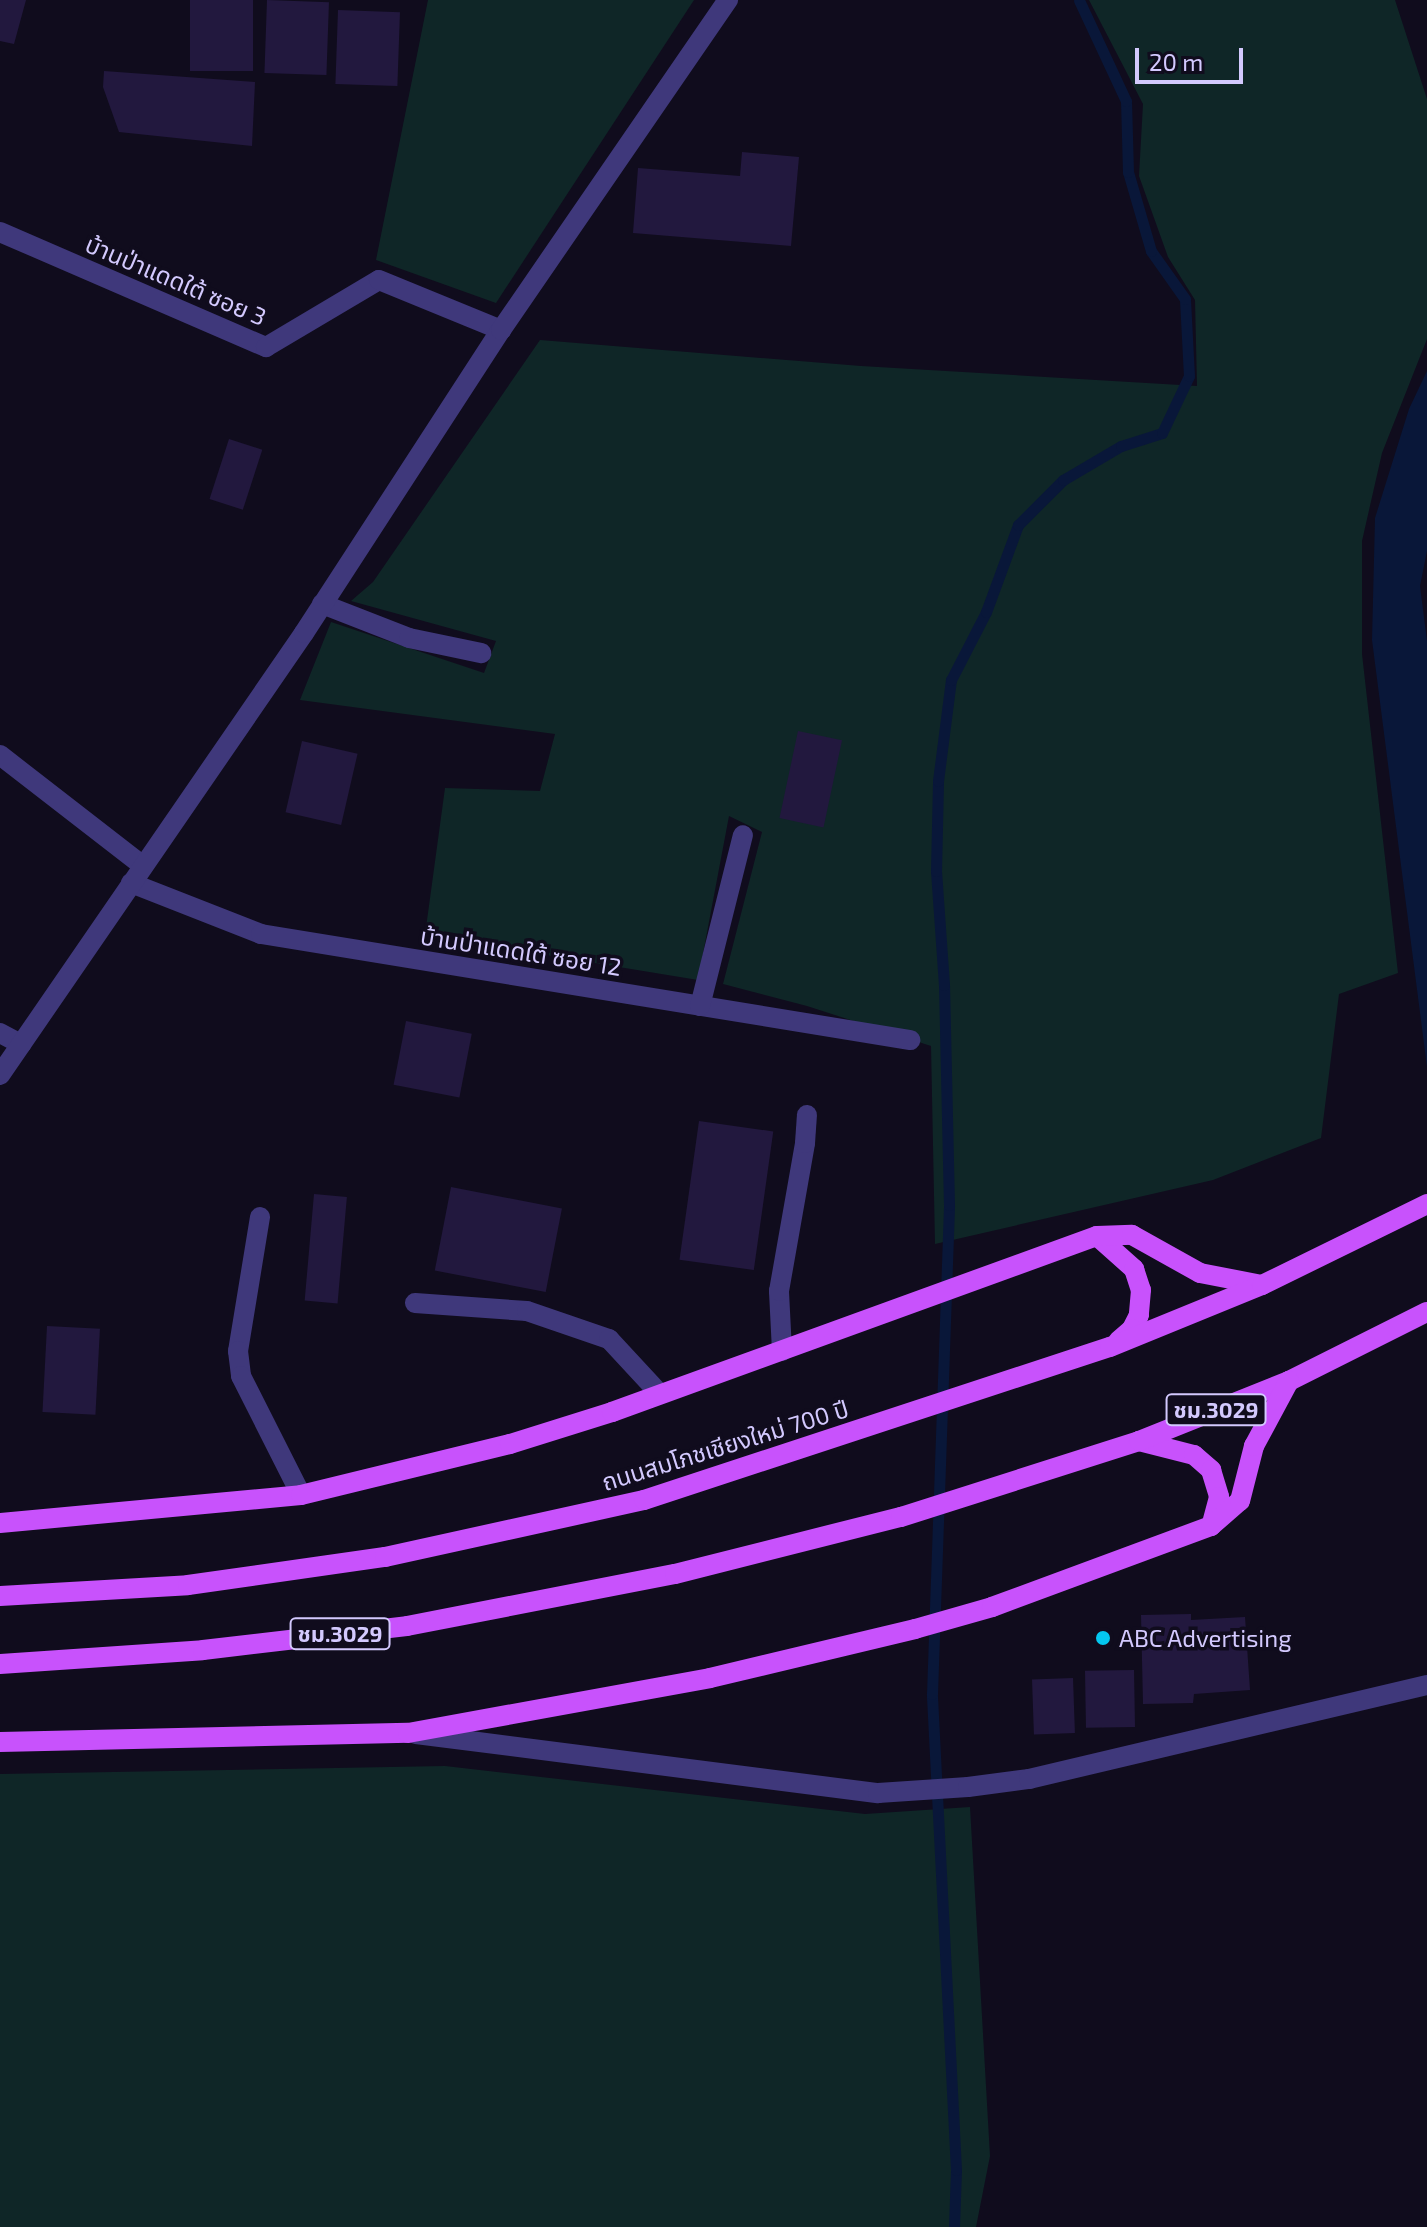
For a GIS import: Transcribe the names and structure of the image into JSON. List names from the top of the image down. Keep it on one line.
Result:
{"streets":{"main road":["ชม.3029","ถนนสมโภชเชียงใหม่ 700 ปี"],"street":["บ้านป่าแดดใต้ ซอย 3","บ้านป่าแดดใต้ ซอย 12"]},"places":["ABC Advertising"],"scale_bar":"20 m"}
